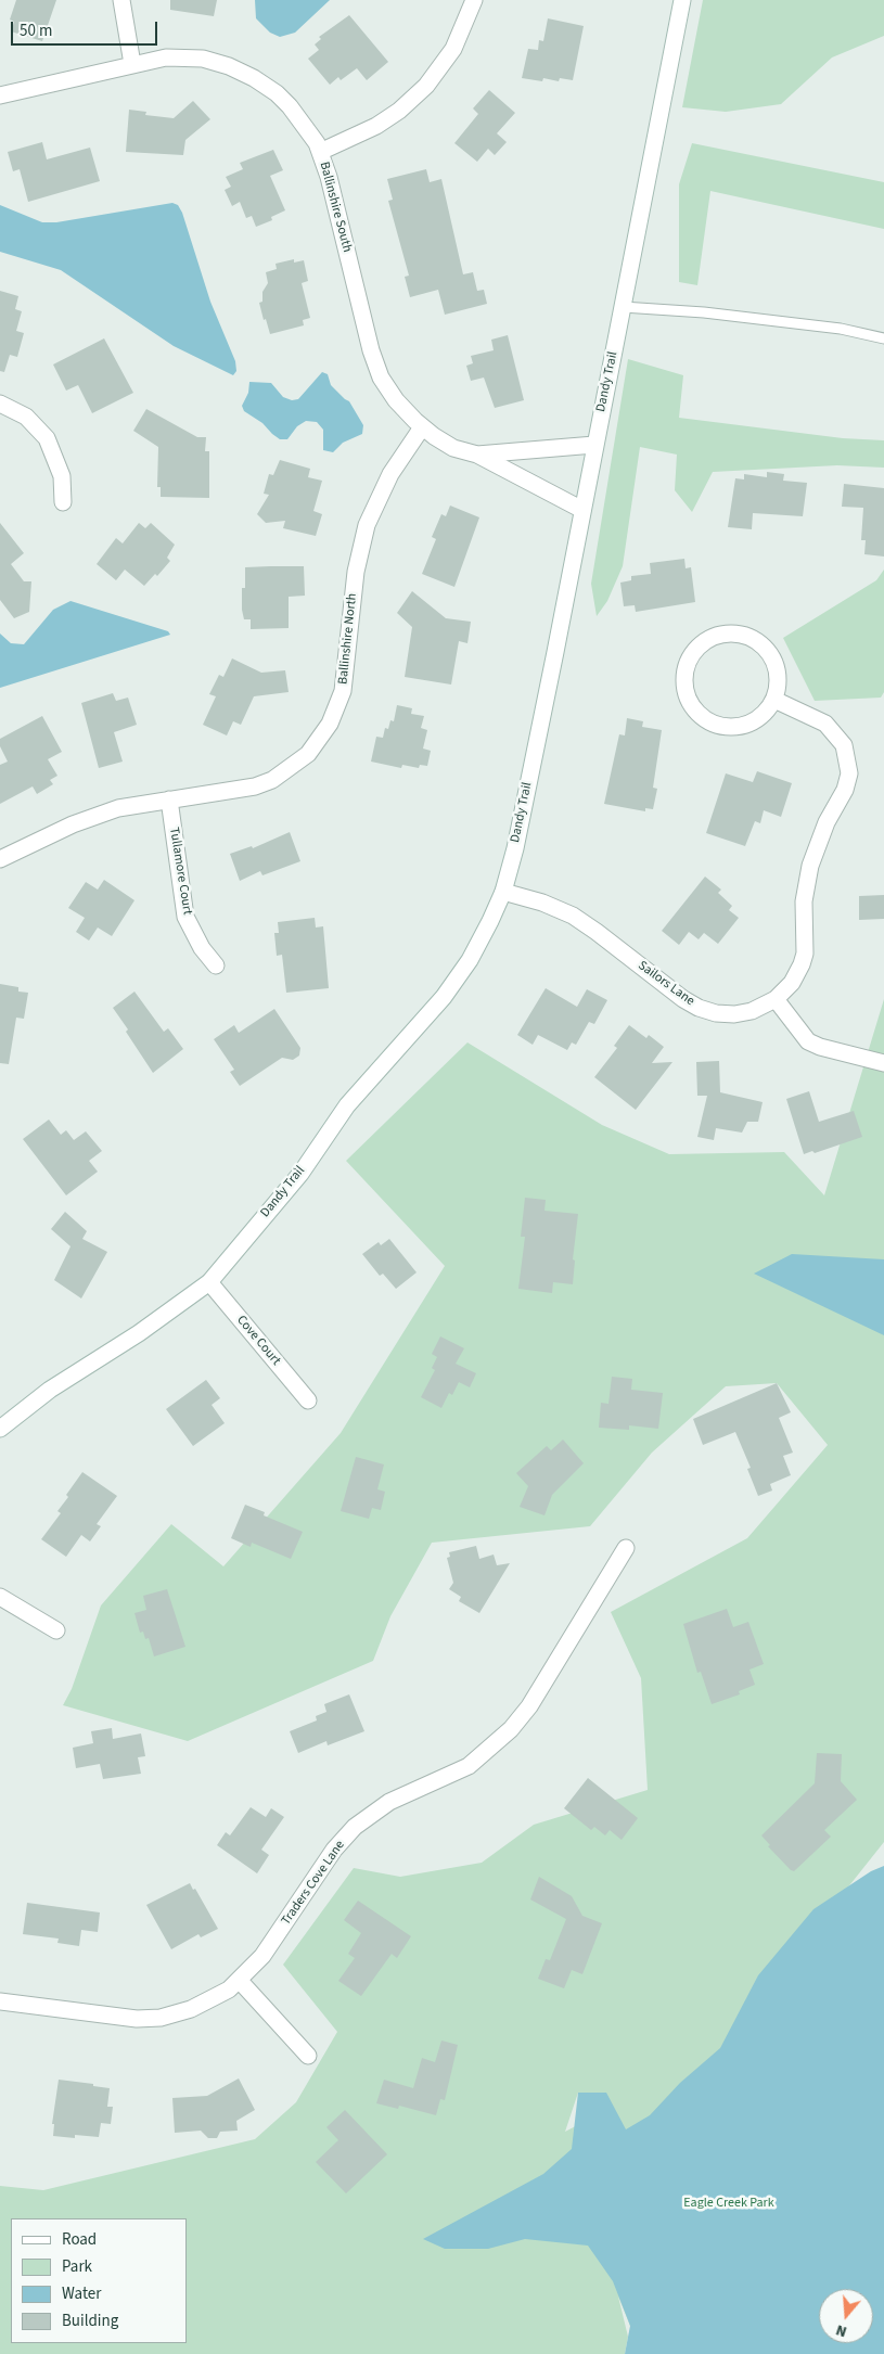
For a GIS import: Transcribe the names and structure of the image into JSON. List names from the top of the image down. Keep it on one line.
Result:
{"streets":{"street":["Ballinshire South","Dandy Trail","Ballinshire North","Tullamore Court","Sailors Lane","Cove Court","Traders Cove Lane"]},"crossings":[["Ballinshire South","Dandy Trail"],["Ballinshire South","Ballinshire North"],["Dandy Trail","Sailors Lane"],["Dandy Trail","Cove Court"],["Ballinshire North","Tullamore Court"]],"parks":["Eagle Creek Park"],"legend":["Road","Park","Water","Building"],"scale_bar":"50 m","north":"bottom"}
